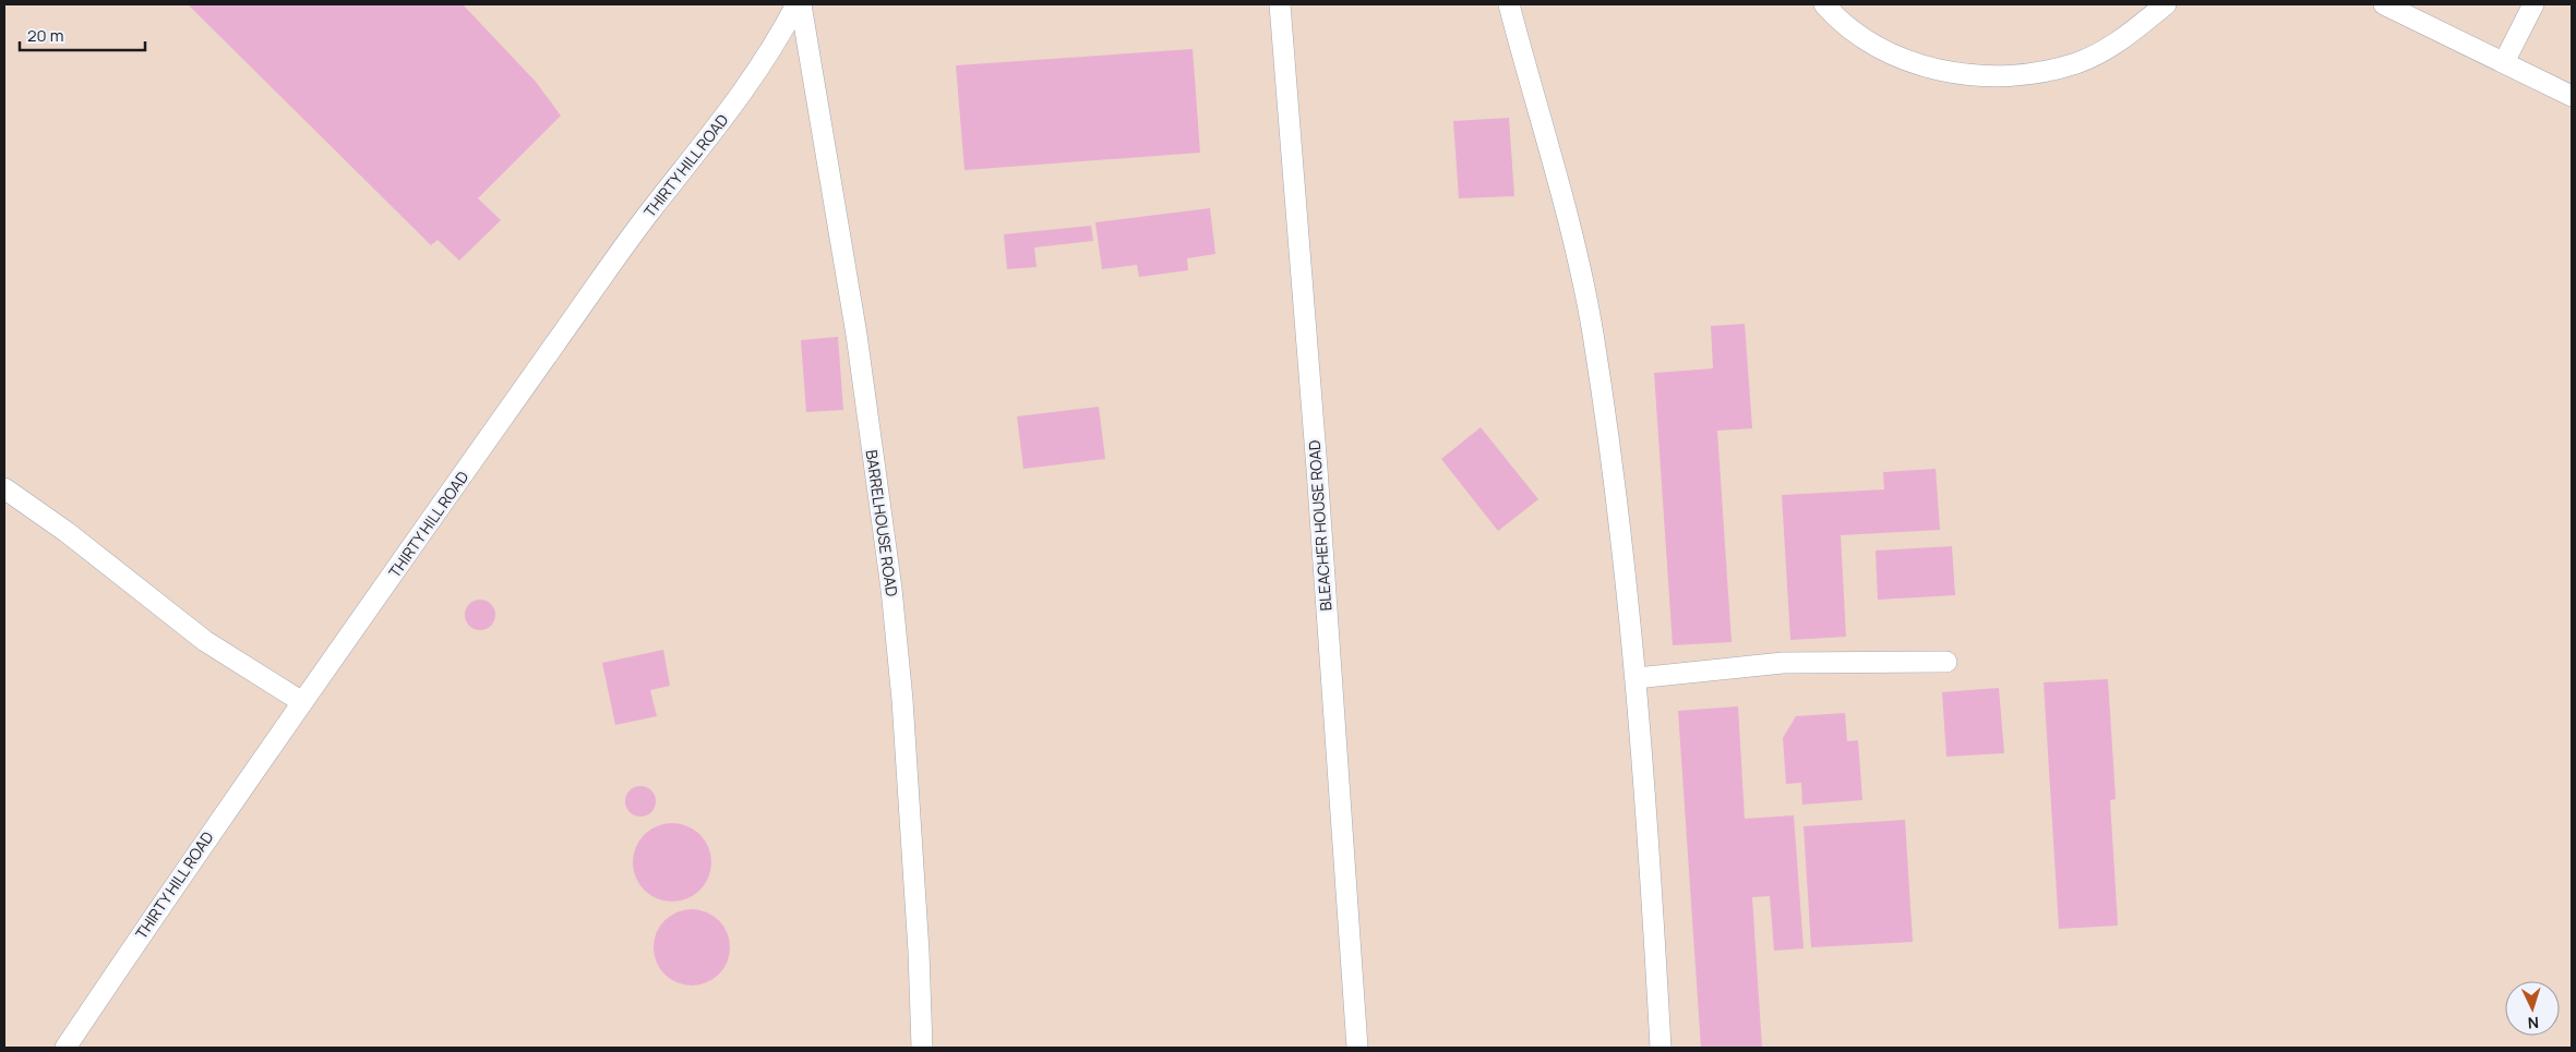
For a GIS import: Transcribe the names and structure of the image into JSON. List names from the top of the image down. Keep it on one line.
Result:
{"streets":{"lane":["THIRTY HILL ROAD","BARRELHOUSE ROAD","BLEACHER HOUSE ROAD"]},"scale_bar":"20 m","north":"bottom"}
